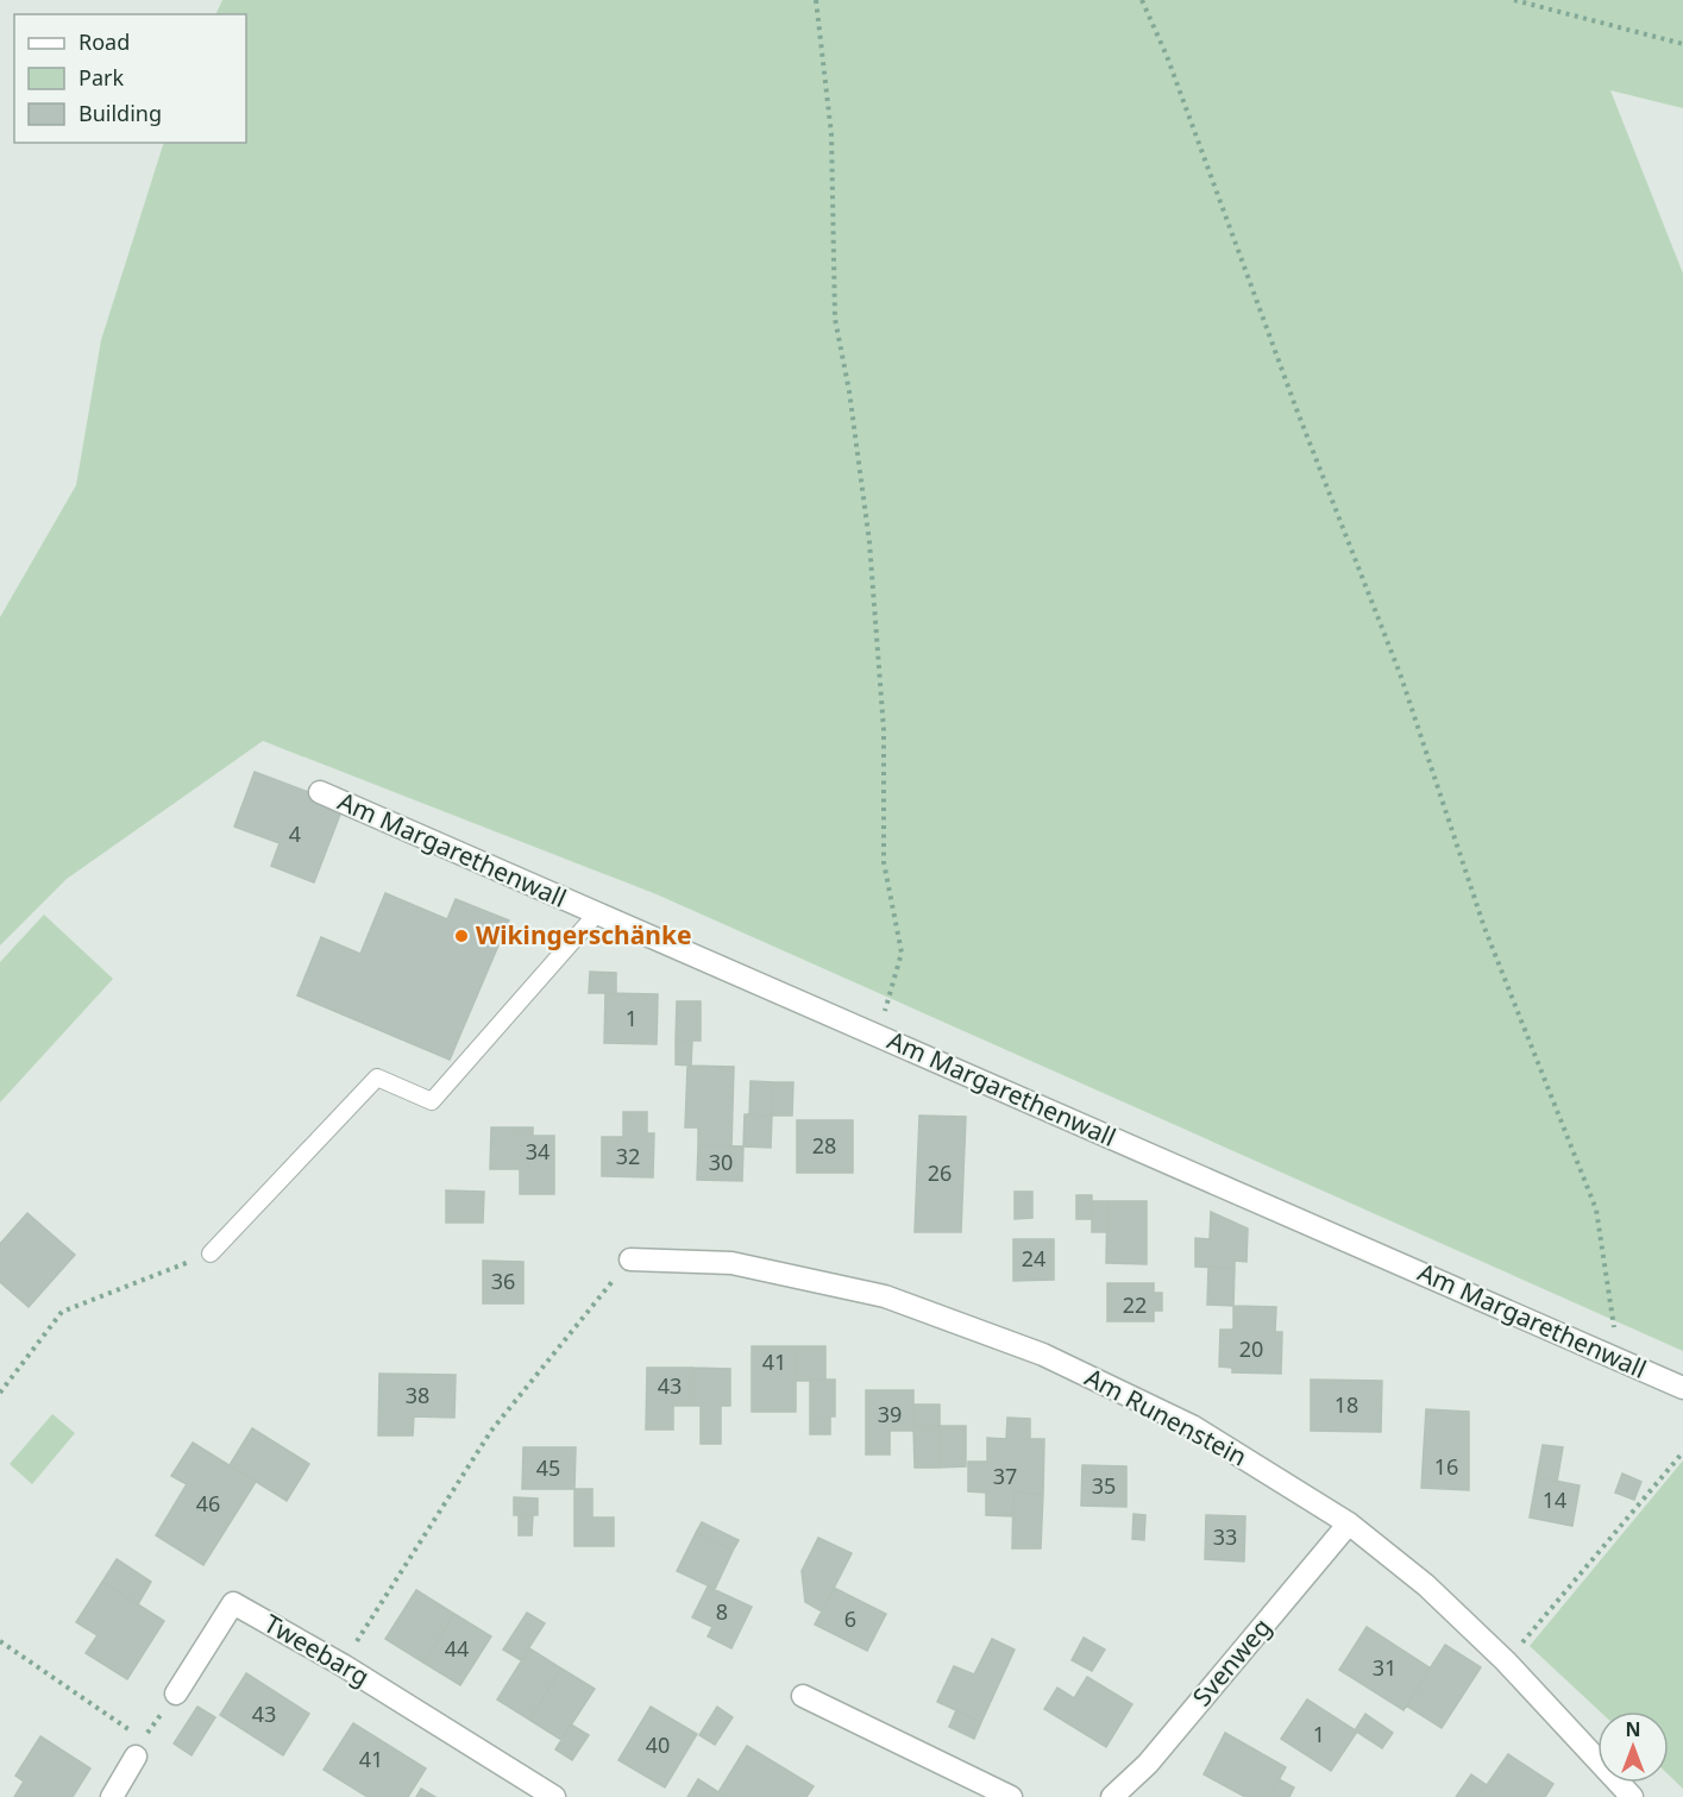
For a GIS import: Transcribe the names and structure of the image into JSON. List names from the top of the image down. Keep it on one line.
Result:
{"streets":{"street":["Am Margarethenwall","Am Runenstein","Tweebarg","Svenweg"]},"crossings":[["Am Runenstein","Svenweg"]],"places":["Wikingerschänke"],"house_numbers":["4","1","28","34","32","30","26","24","36","22","20","41","43","38","18","39","16","45","37","35","14","46","33","8","6","44","31","43","1","40","41"],"legend":["Road","Park","Building"],"north":"top"}
